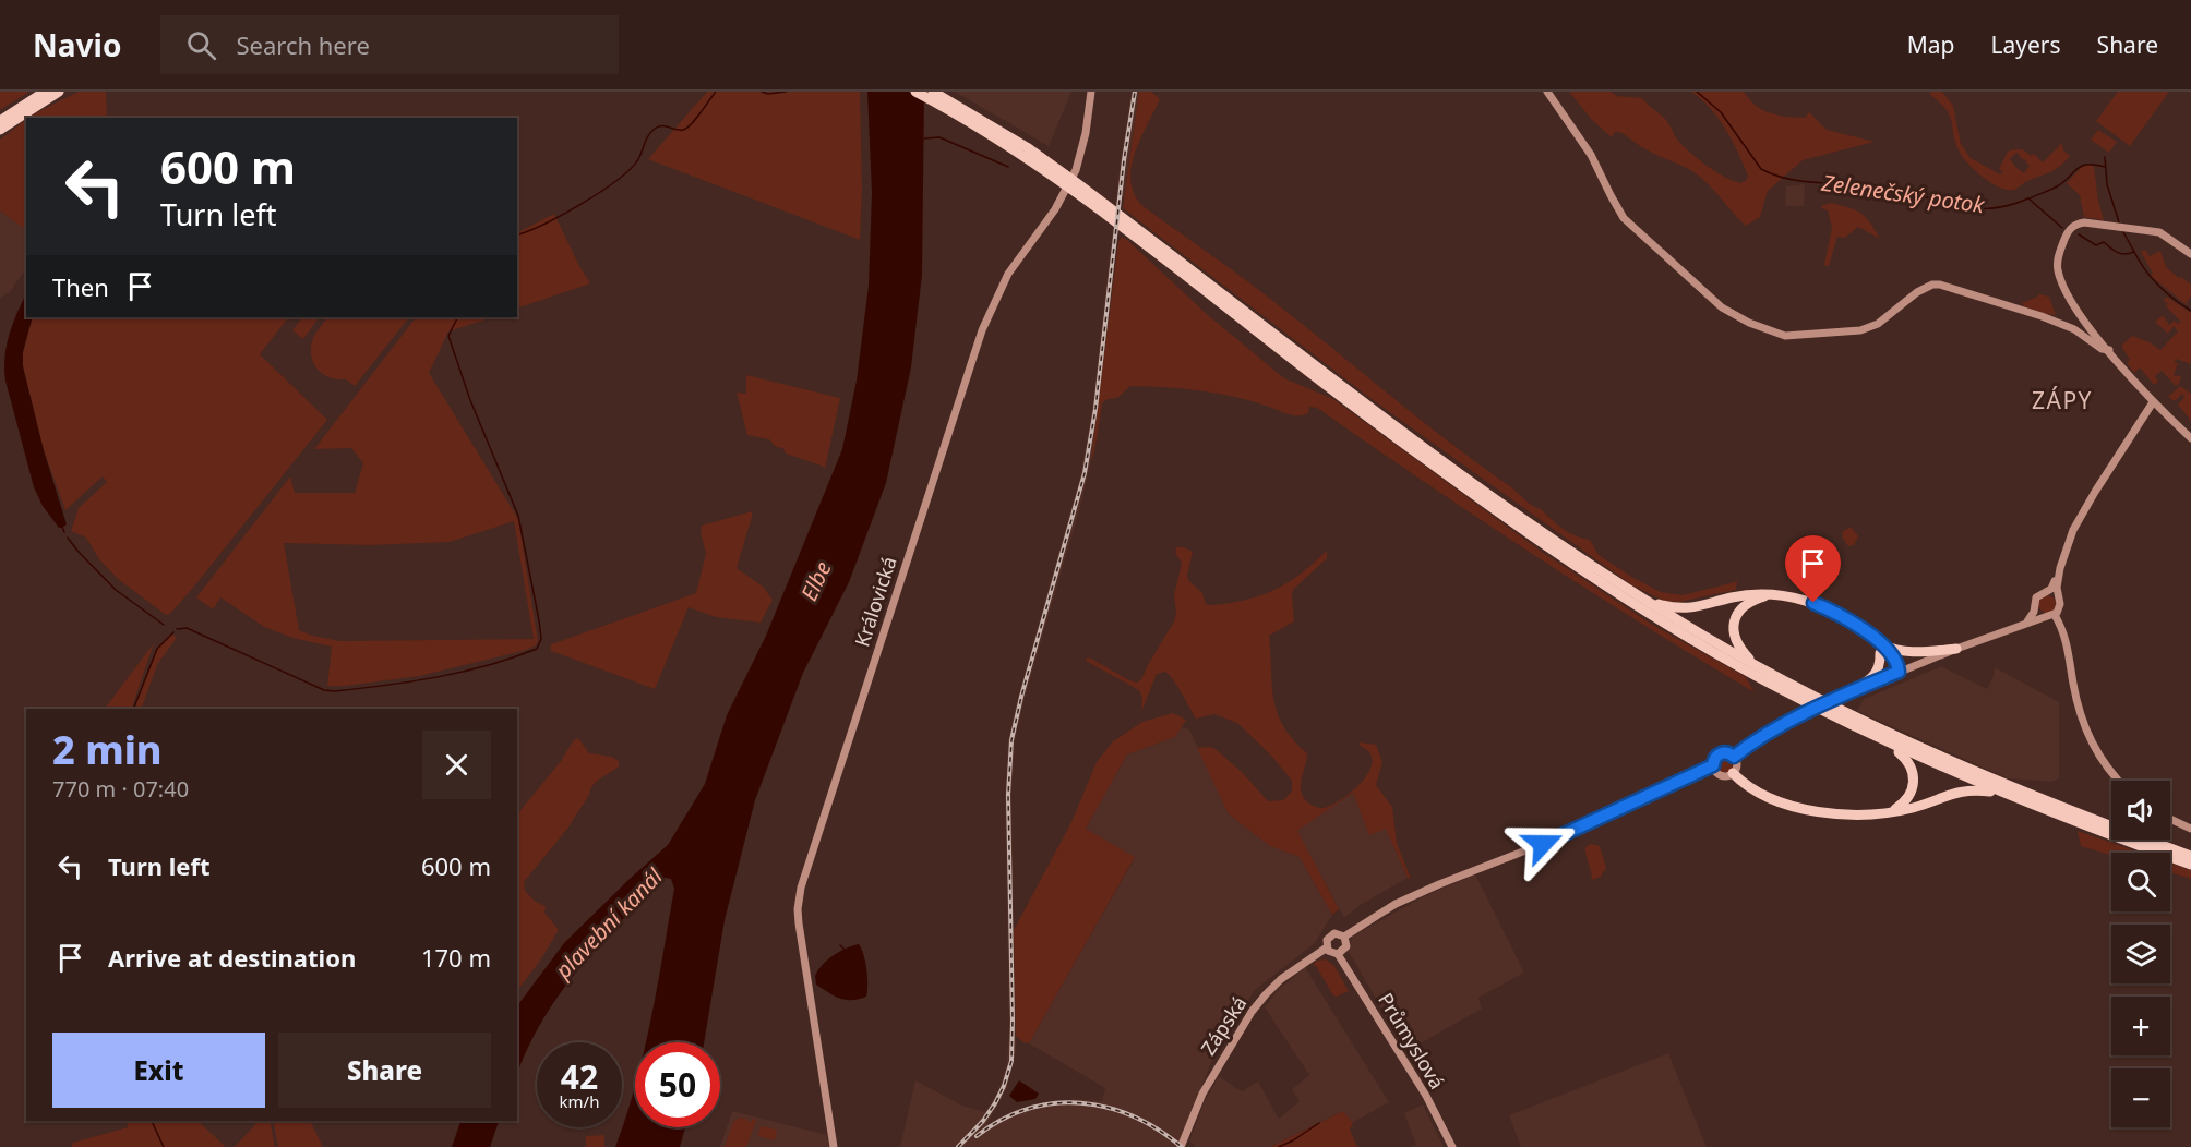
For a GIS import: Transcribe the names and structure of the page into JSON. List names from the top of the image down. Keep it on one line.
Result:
{"streets":{"main road":["Královická","Zápská","Průmyslová"]},"crossings":[["Zápská","Průmyslová"]],"districts":["ZÁPY"],"water":["Zelenečský potok","Elbe","plavební kanál"],"page":{"header":"Navio","search":"Search here","nav":["Map","Layers","Share"],"turn":["600 m","Turn left"],"then":"Then","heading":["2 min","770 m · 07:40"],"map_buttons":["+","−"],"list":[{"name":"Turn left","value":"600 m"},{"name":"Arrive at destination","value":"170 m"}],"buttons":["Exit","Share"],"speed":"42 km/h","limit":"50"}}
